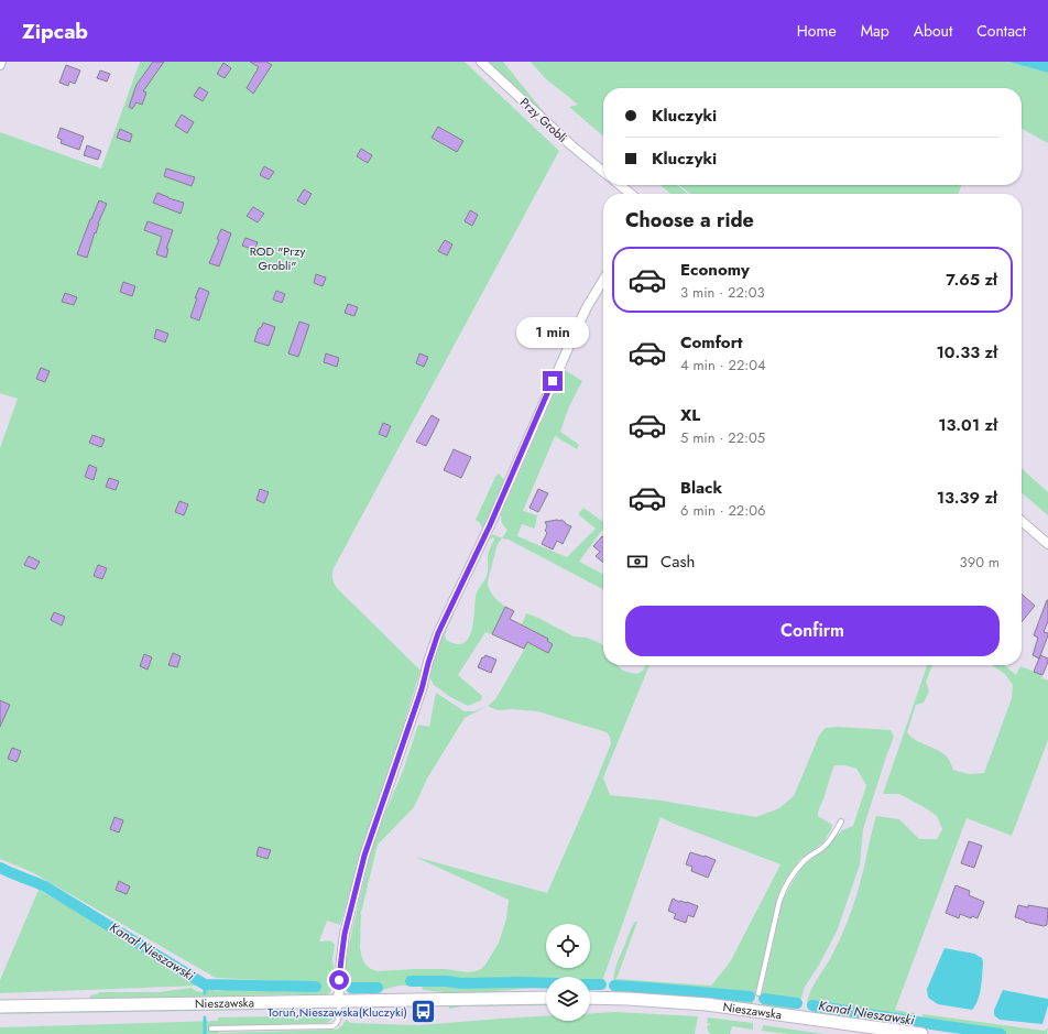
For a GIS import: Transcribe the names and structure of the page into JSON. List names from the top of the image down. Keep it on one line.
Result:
{"streets":{"main road":["Nieszawska"],"street":["Przy Grobli"]},"water":["Kanał Nieszawski"],"parks":["ROD \"Przy Grobli\""],"places":{"bus stop":["Toruń,Nieszawska(Kluczyki)"]},"page":{"header":"Zipcab","nav":["Home","Map","About","Contact"],"banner":["Kluczyki","Kluczyki"],"heading":"Choose a ride","list":[{"name":"Economy","note":"3 min · 22:03","value":"7.65 zł"},{"name":"Comfort","note":"4 min · 22:04","value":"10.33 zł"},{"name":"XL","note":"5 min · 22:05","value":"13.01 zł"},{"name":"Black","note":"6 min · 22:06","value":"13.39 zł"}],"bubble":"1 min","pay":["Cash","390 m"],"buttons":"Confirm"}}
